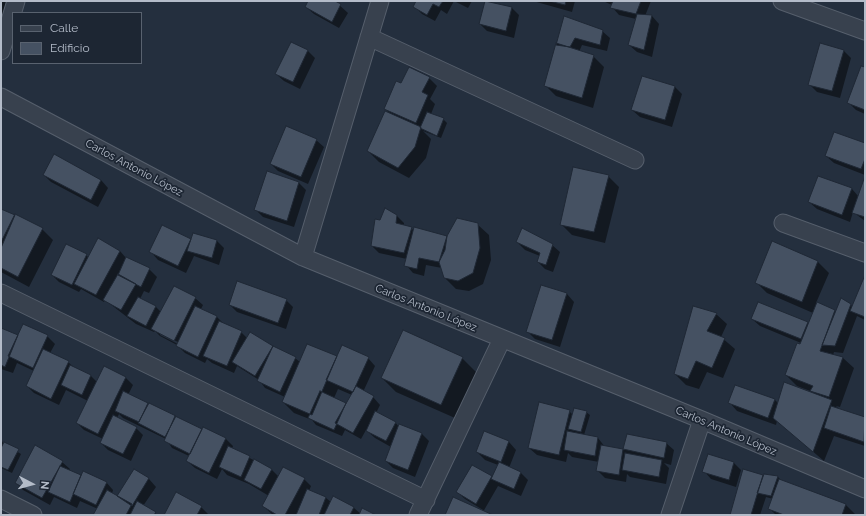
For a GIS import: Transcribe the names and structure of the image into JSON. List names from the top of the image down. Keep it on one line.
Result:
{"streets":{"street":["Carlos Antonio López"]},"legend":["Calle","Edificio"],"north":"right"}
